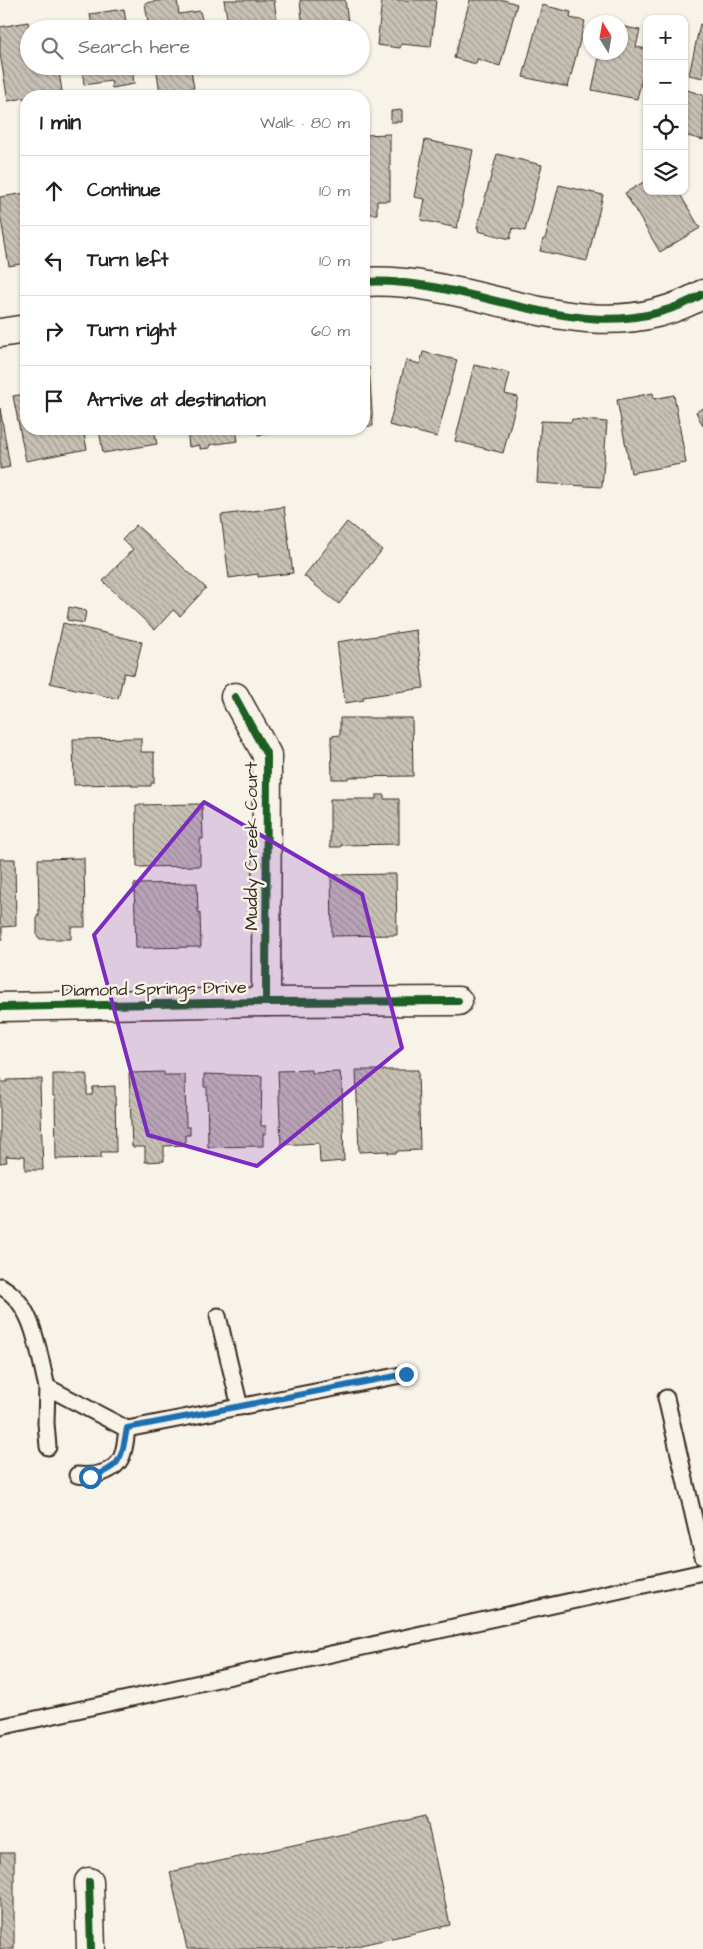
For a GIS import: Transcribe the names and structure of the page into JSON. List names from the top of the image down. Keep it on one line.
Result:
{"streets":{"street":["Muddy Creek Court","Diamond Springs Drive"]},"crossings":[["Muddy Creek Court","Diamond Springs Drive"]],"north":"top","page":{"map_buttons":["+","−"],"search":"Search here","heading":["1 min","Walk · 80 m"],"list":[["Continue","10 m"],["Turn left","10 m"],["Turn right","60 m"],"Arrive at destination"]}}
